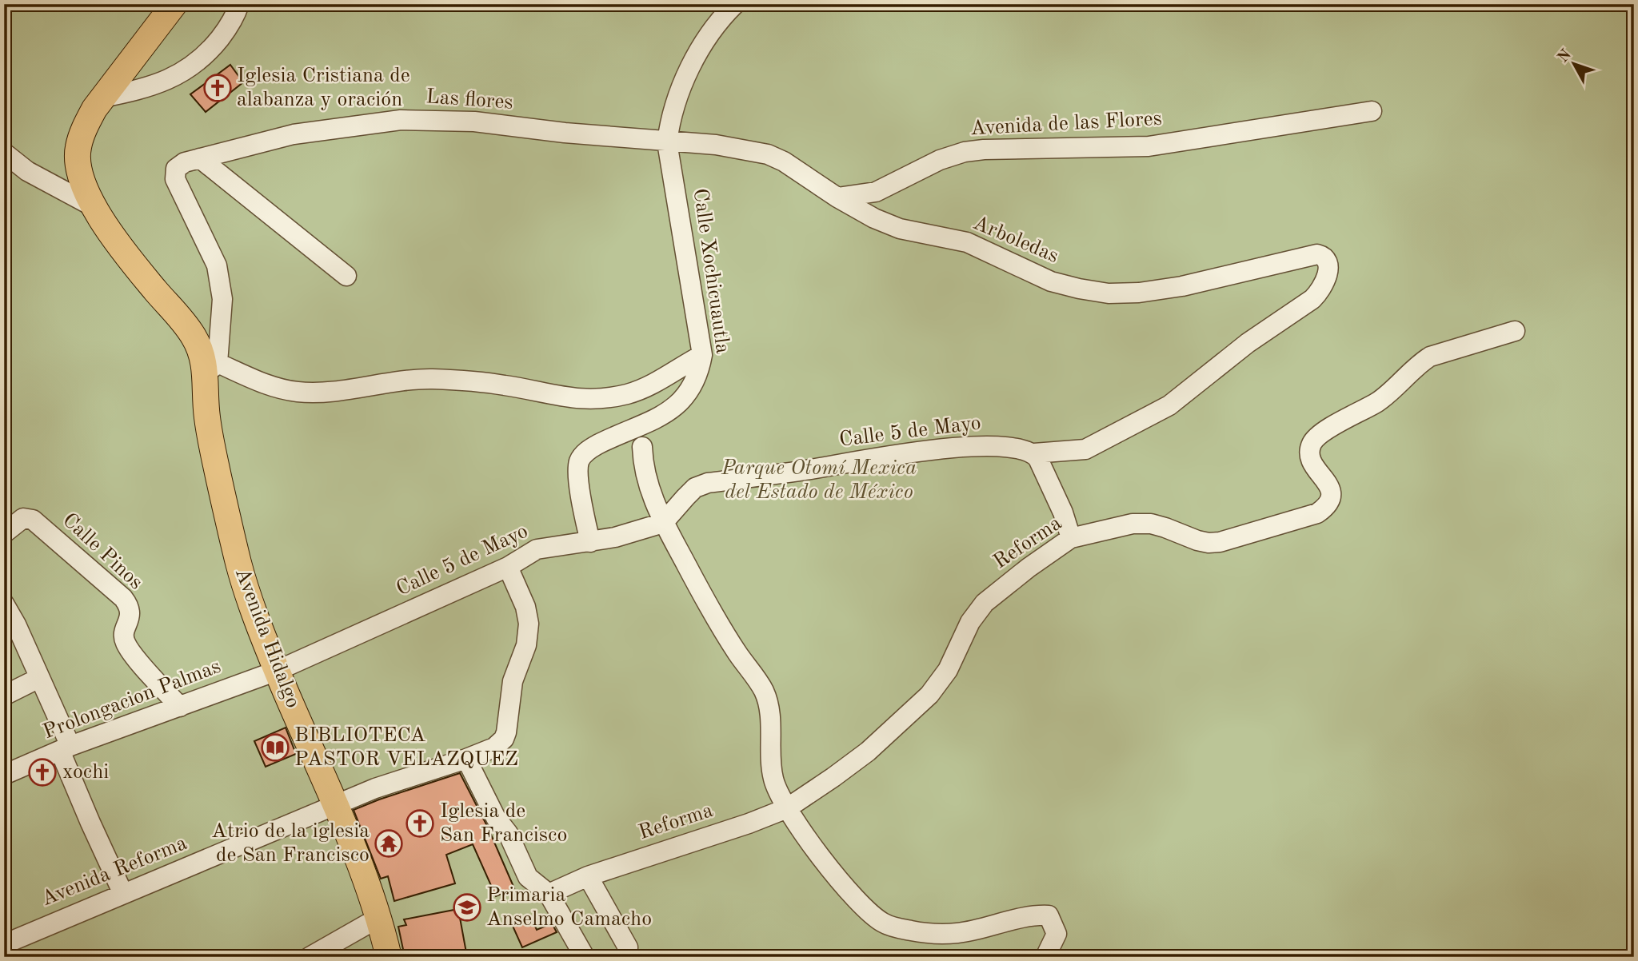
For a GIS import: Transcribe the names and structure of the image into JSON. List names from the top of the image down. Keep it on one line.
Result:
{"streets":{"main road":["Avenida Hidalgo"],"street":["Las flores","Avenida de las Flores","Arboledas","Calle Xochicuautla","Calle 5 de Mayo","Reforma","Calle Pinos","Prolongacion Palmas","Avenida Reforma"]},"crossings":[["Las flores","Avenida de las Flores"],["Las flores","Arboledas"],["Las flores","Calle Xochicuautla"],["Las flores","Avenida Hidalgo"],["Avenida de las Flores","Arboledas"],["Arboledas","Calle 5 de Mayo"],["Calle Xochicuautla","Calle 5 de Mayo"],["Calle 5 de Mayo","Avenida Hidalgo"],["Calle 5 de Mayo","Prolongacion Palmas"],["Calle Pinos","Prolongacion Palmas"],["Avenida Hidalgo","Prolongacion Palmas"],["Avenida Hidalgo","Avenida Reforma"]],"parks":["Parque Otomí Mexica del Estado de México"],"places":{"church":["Iglesia Cristiana de alabanza y oración","xochi","Iglesia de San Francisco"],"library":["BIBLIOTECA PASTOR VELAZQUEZ"],"temple":["Atrio de la iglesia de San Francisco"],"school or university":["Primaria Anselmo Camacho"]},"north":"top left"}
